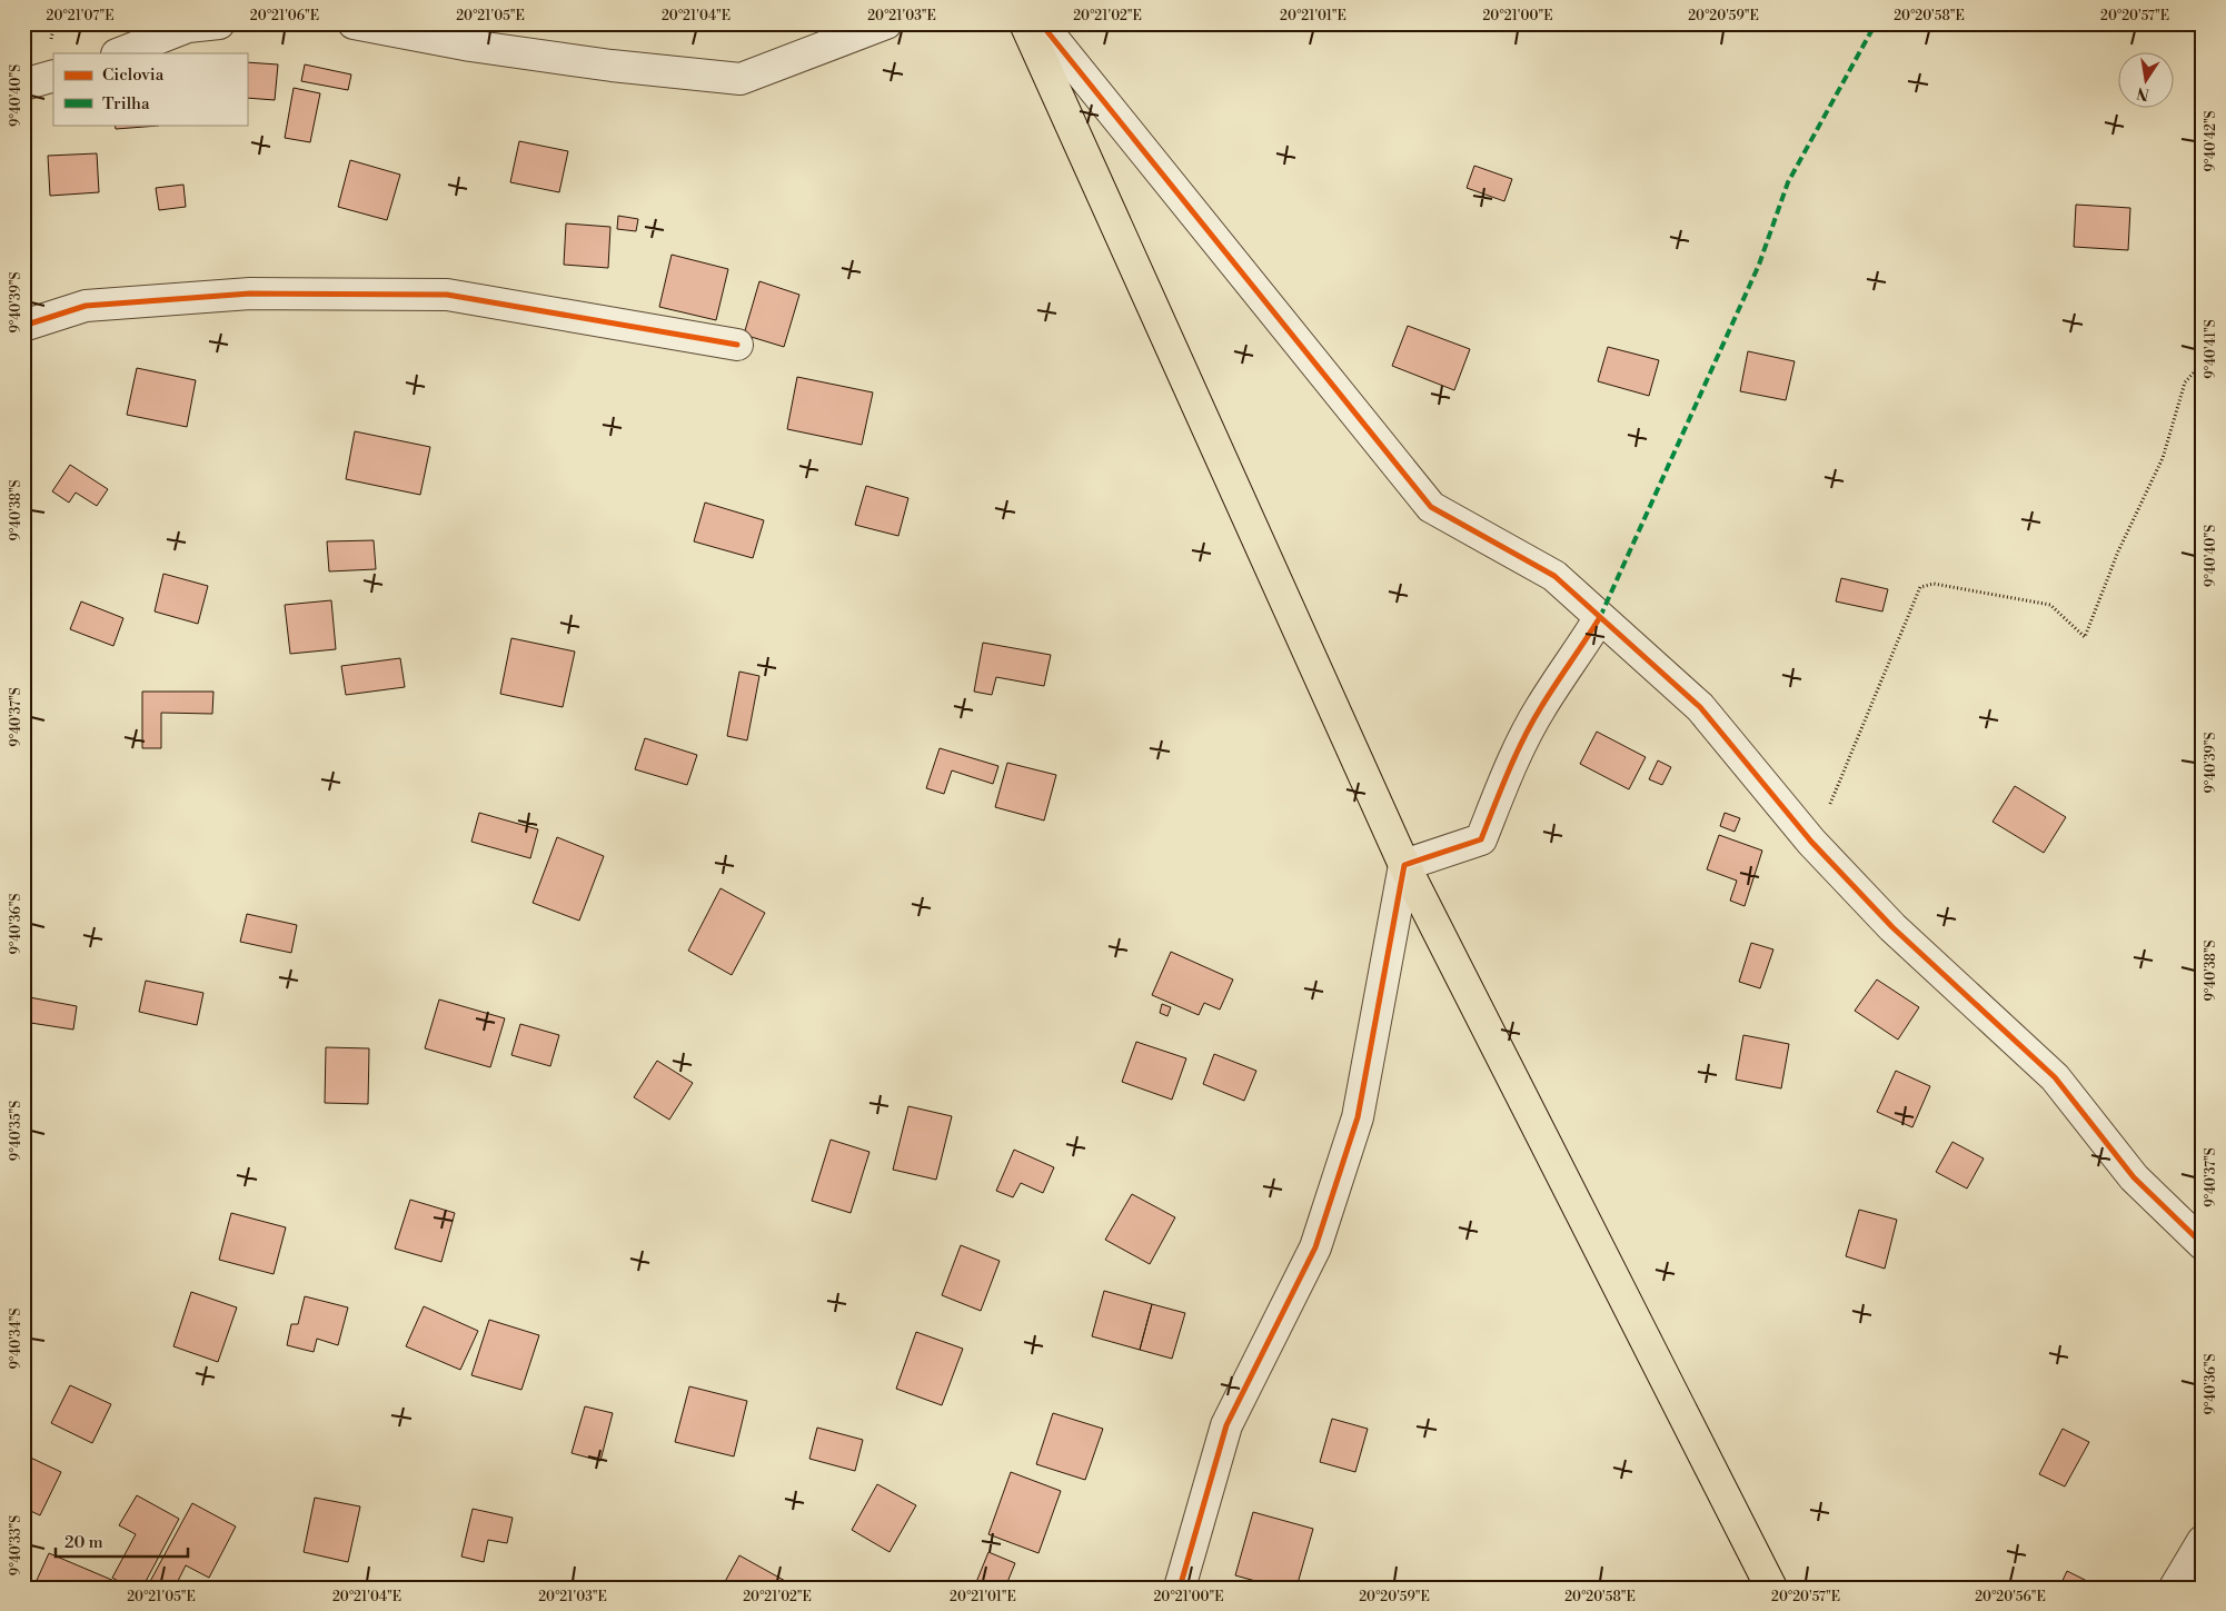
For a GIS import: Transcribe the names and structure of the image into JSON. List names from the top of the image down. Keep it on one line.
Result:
{"legend":["Ciclovia","Trilha"],"scale_bar":"20 m","north":"bottom","coordinates":["20°21'07\"E","20°21'06\"E","20°21'05\"E","20°21'04\"E","20°21'03\"E","20°21'02\"E","20°21'01\"E","20°21'00\"E","20°20'59\"E","20°20'58\"E","20°20'57\"E","9°40'40\"S","9°40'42\"S","9°40'39\"S","9°40'41\"S","9°40'38\"S","9°40'37\"S","9°40'36\"S","9°40'35\"S","9°40'34\"S","9°40'33\"S","20°20'56\"E"]}
